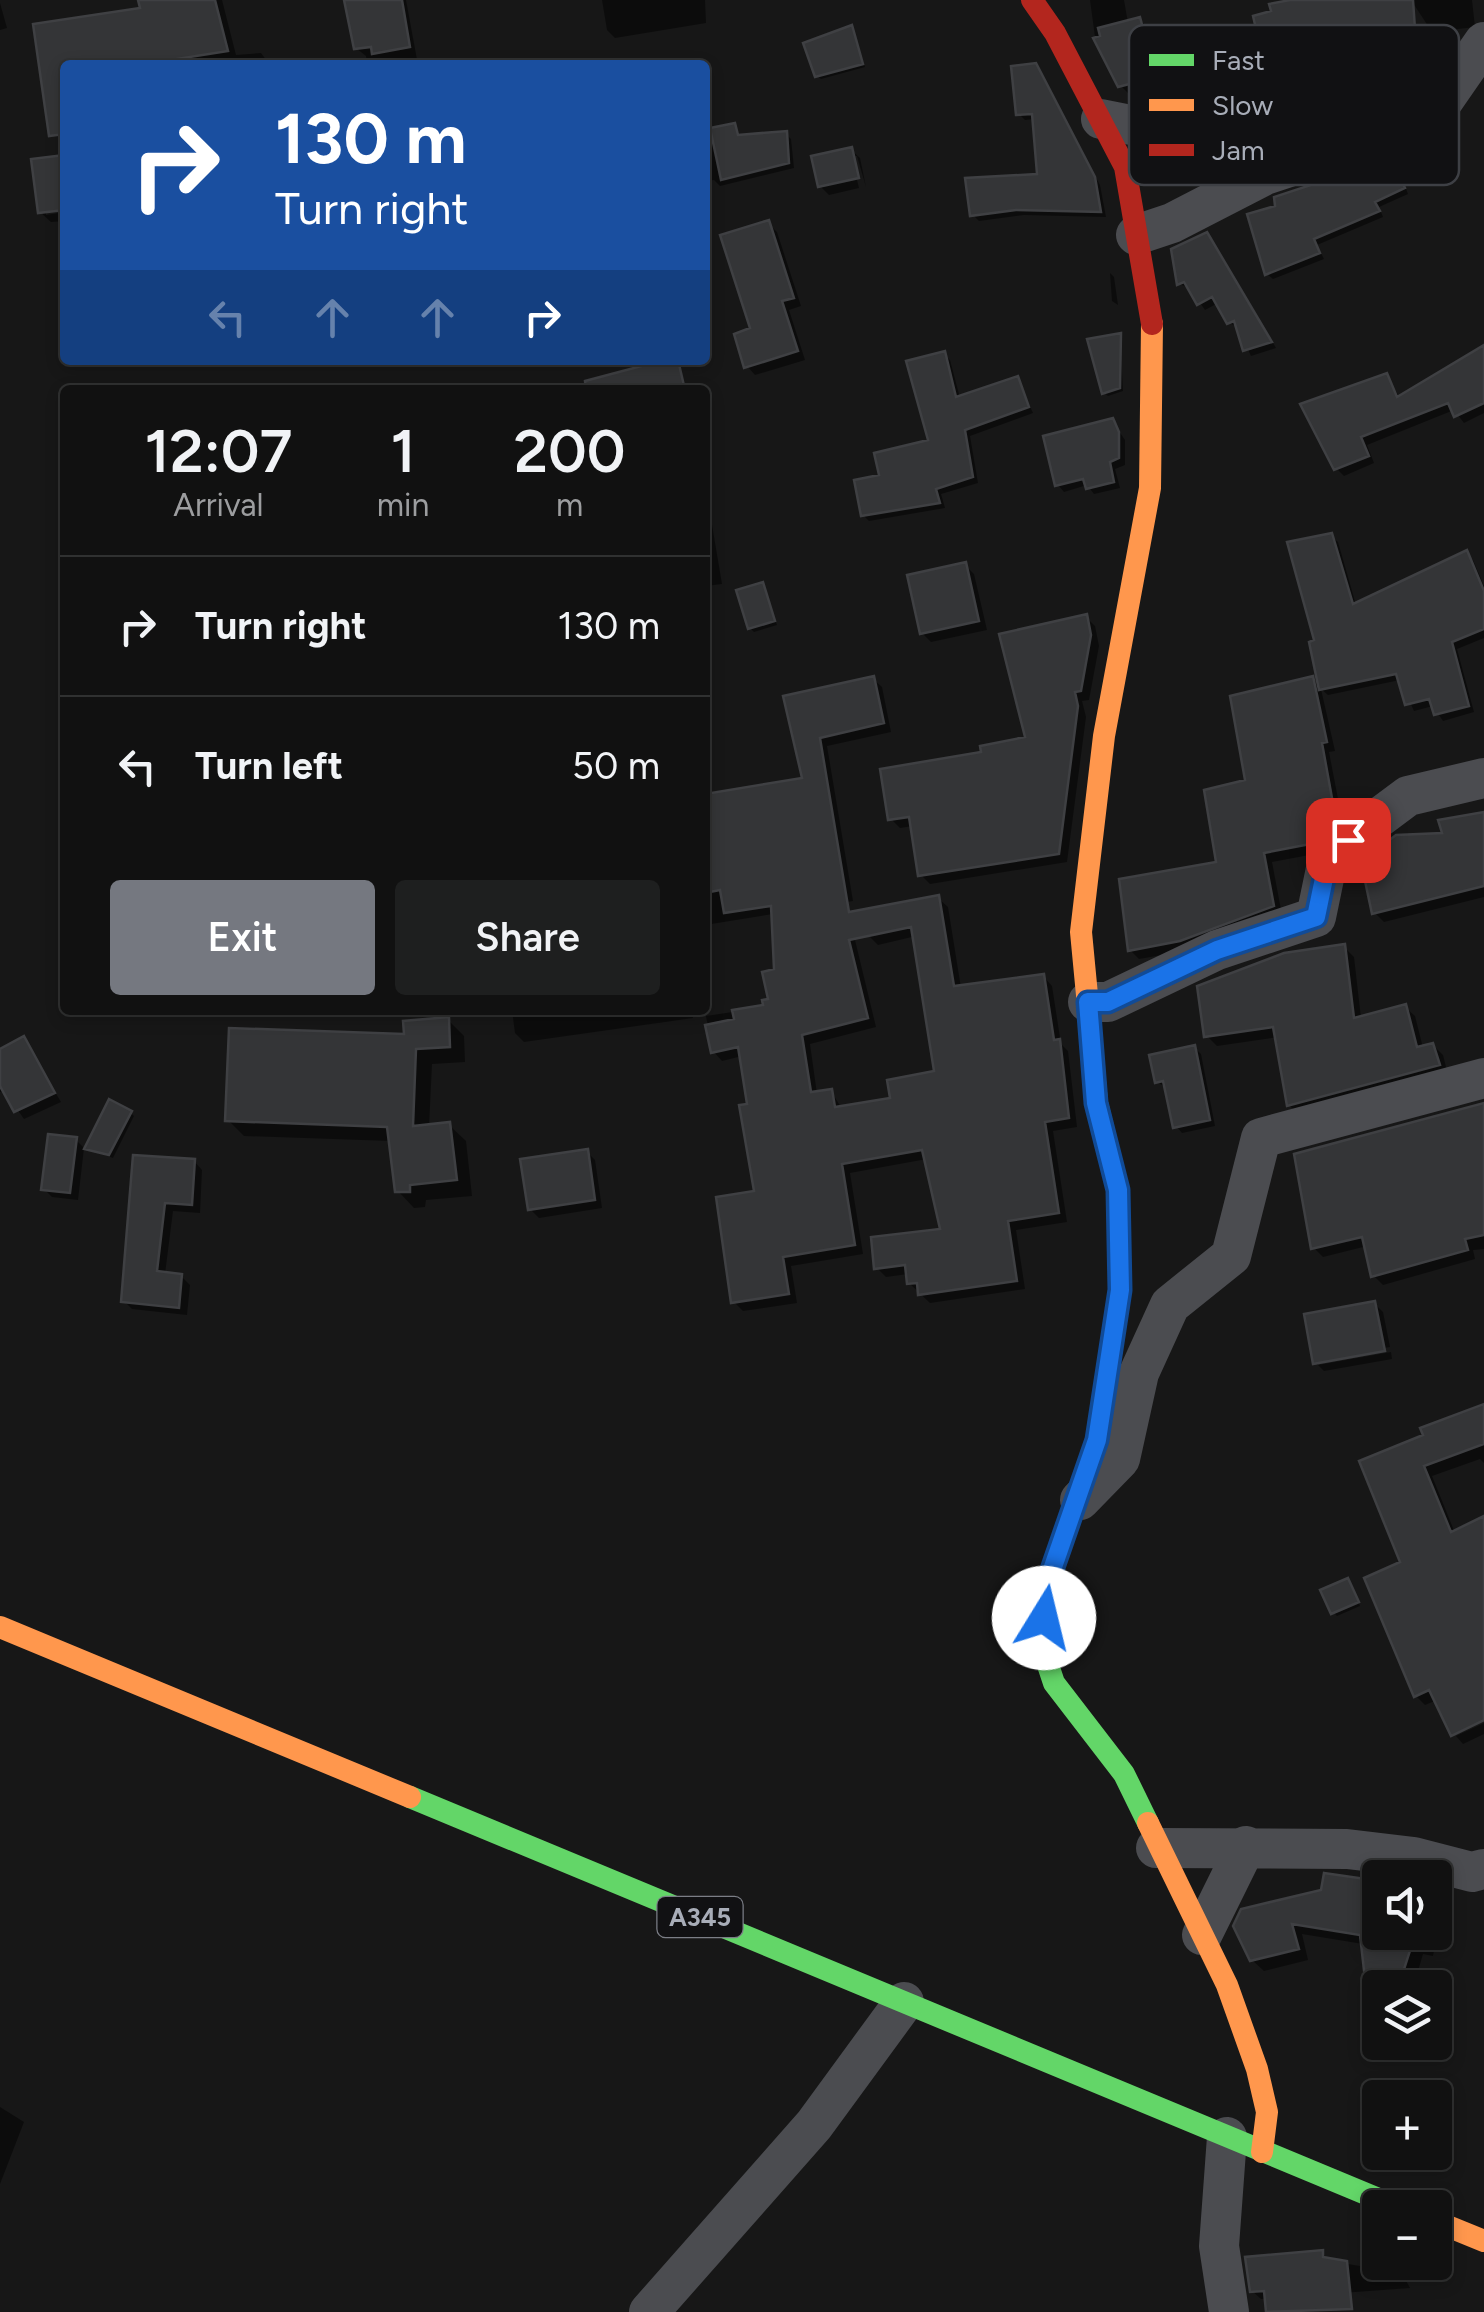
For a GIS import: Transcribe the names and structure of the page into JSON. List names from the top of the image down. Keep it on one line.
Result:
{"streets":{"main road":["A345"]},"legend":["Fast","Slow","Jam"],"page":{"turn":["130 m","Turn right"],"eta":["12:07","Arrival","1","min","200","m"],"list":[{"name":"Turn right","value":"130 m"},{"name":"Turn left","value":"50 m"}],"buttons":["Exit","Share"],"map_buttons":["+","−"]}}
